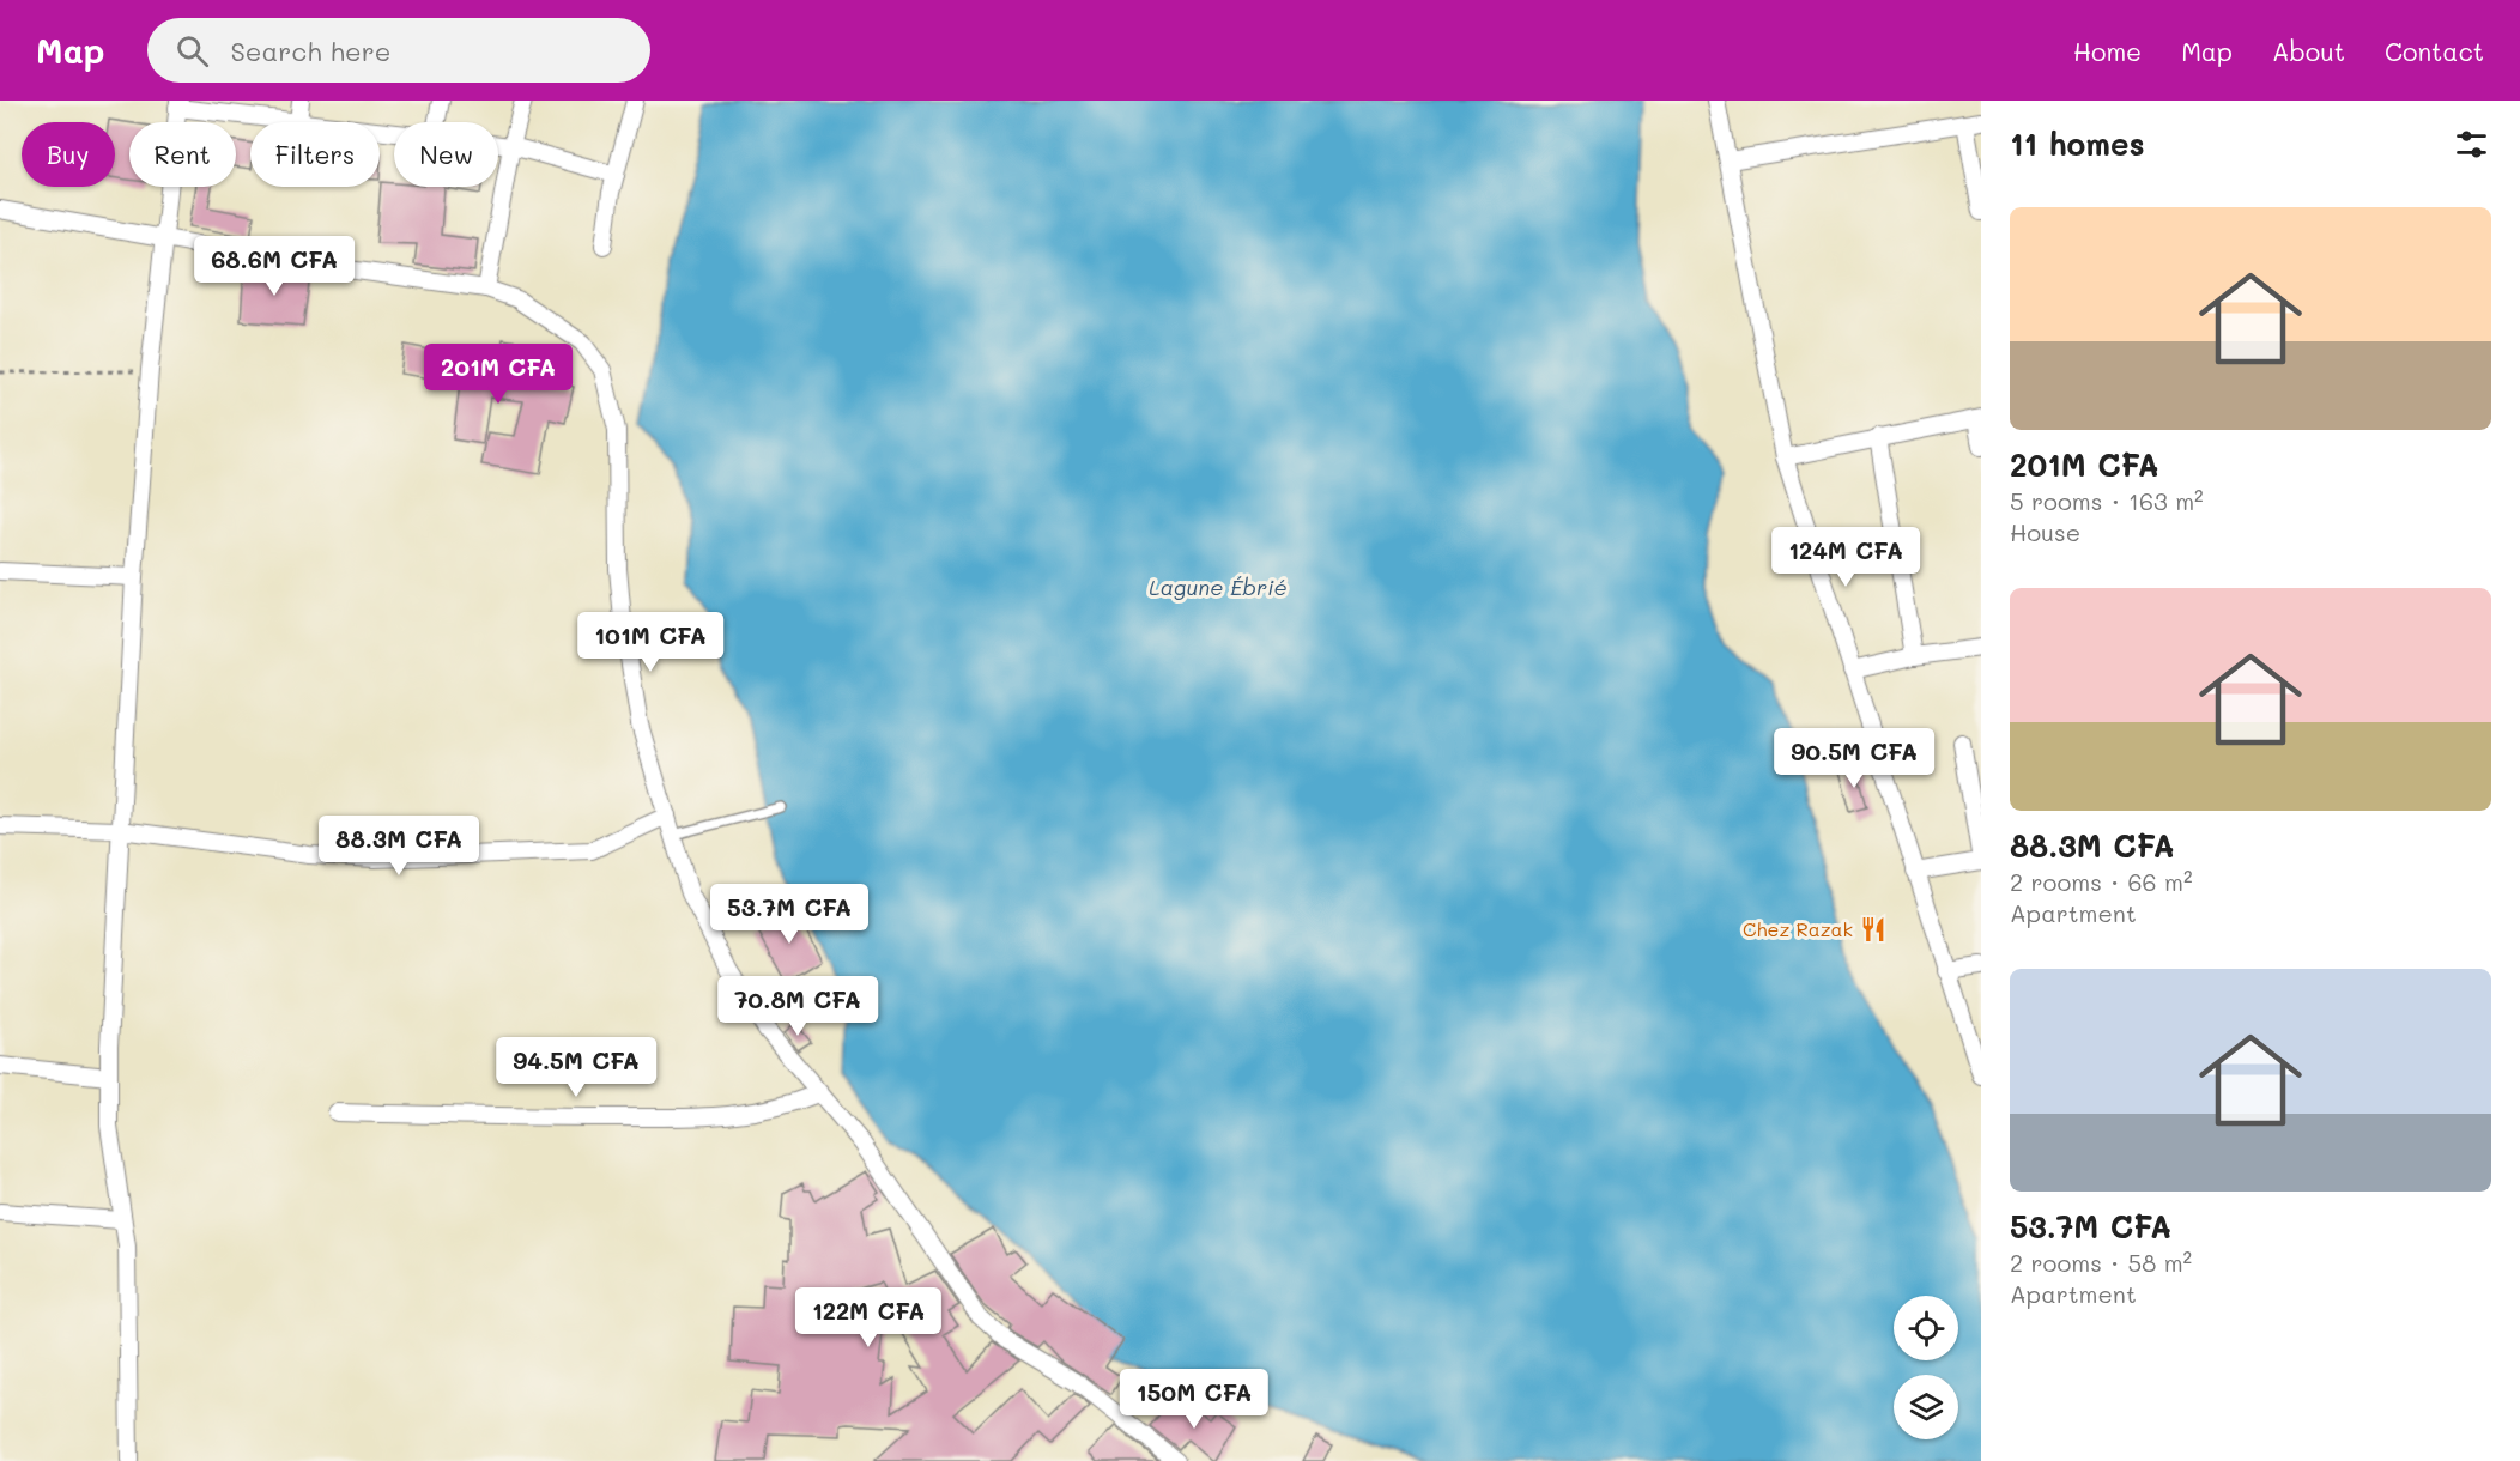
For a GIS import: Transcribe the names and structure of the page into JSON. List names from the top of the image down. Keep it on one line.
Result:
{"water":["Lagune Ébrié"],"places":{"restaurant":["Chez Razak"]},"page":{"header":"Map","search":"Search here","nav":["Home","Map","About","Contact"],"heading":"11 homes","chip":["Buy","Rent","Filters","New"],"list":[{"name":"201M CFA","note":"5 rooms · 163 m² · House"},{"name":"88.3M CFA","note":"2 rooms · 66 m² · Apartment"},{"name":"53.7M CFA","note":"2 rooms · 58 m² · Apartment"}],"price":["68.6M CFA","201M CFA","124M CFA","101M CFA","90.5M CFA","88.3M CFA","53.7M CFA","70.8M CFA","94.5M CFA","122M CFA","150M CFA"]}}
